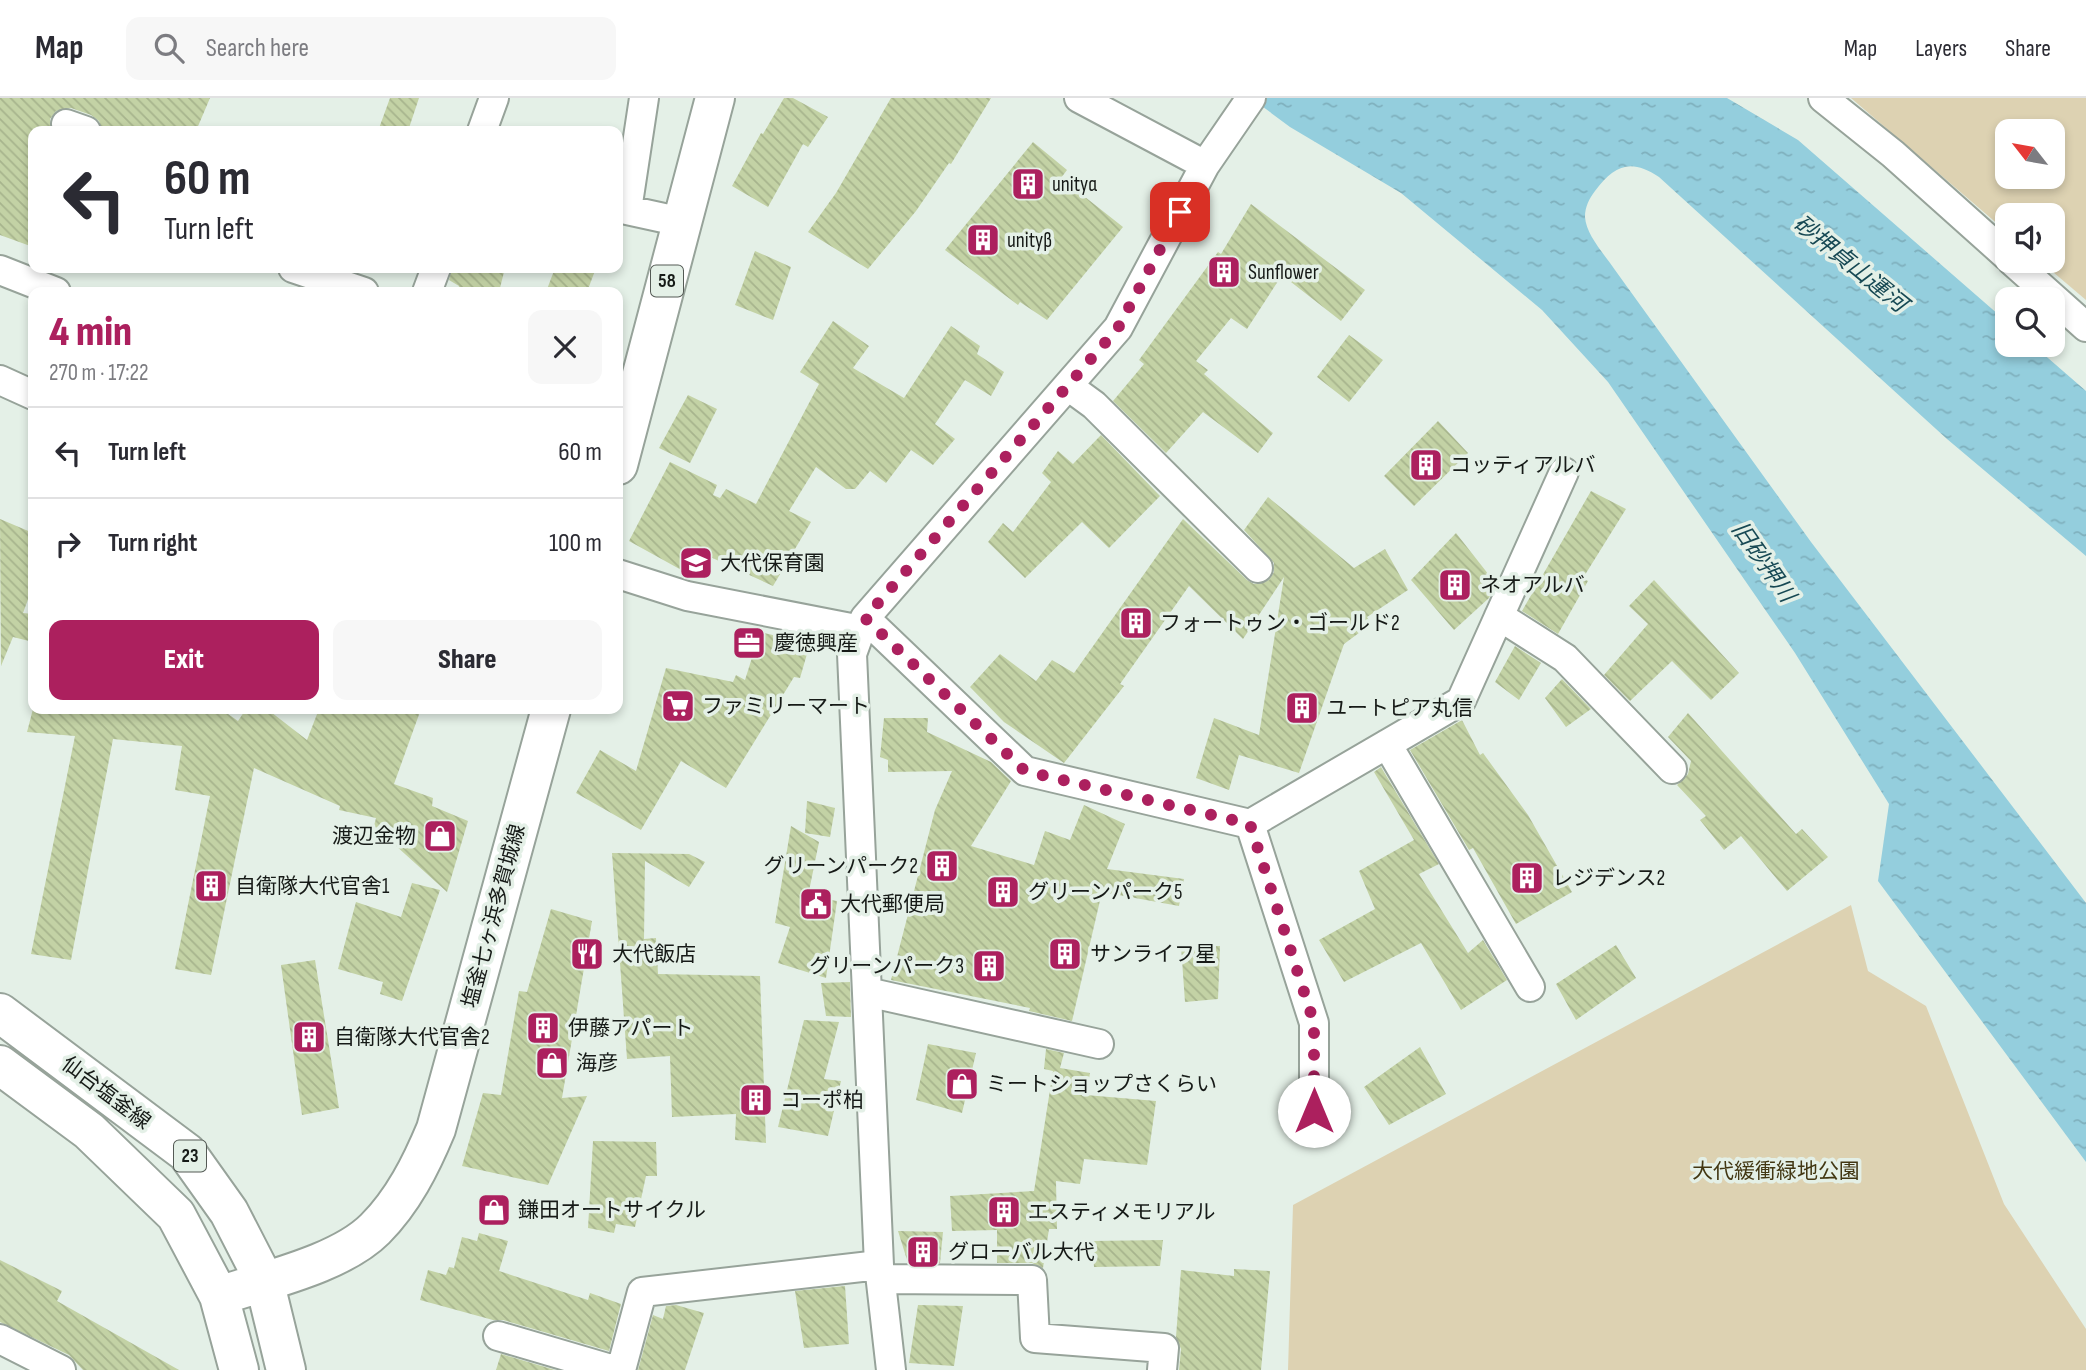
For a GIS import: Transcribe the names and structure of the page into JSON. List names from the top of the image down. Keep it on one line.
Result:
{"streets":{"main road":["58","塩釜七ヶ浜多賀城線","仙台塩釜線","23"]},"crossings":[["塩釜七ヶ浜多賀城線","仙台塩釜線"]],"water":["砂押貞山運河","旧砂押川"],"parks":["大代緩衝緑地公園"],"places":{"building":["unityα","unityβ","Sunflower","コッティアルバ","ネオアルバ","フォートゥン・ゴールド2","ユートピア丸信","グリーンパーク2","レジデンス2","自衛隊大代官舎1","グリーンパーク5","サンライフ星","グリーンパーク3","伊藤アパート","自衛隊大代官舎2","コーポ柏","エスティメモリアル","グローバル大代"],"school or university":["大代保育園"],"office":["慶徳興産"],"supermarket":["ファミリーマート"],"shop":["渡辺金物","海彦","ミートショップさくらい","鎌田オートサイクル"],"public building":["大代郵便局"],"restaurant":["大代飯店"]},"north":"top left","page":{"header":"Map","search":"Search here","nav":["Map","Layers","Share"],"turn":["60 m","Turn left"],"heading":["4 min","270 m · 17:22"],"list":[{"name":"Turn left","value":"60 m"},{"name":"Turn right","value":"100 m"}],"buttons":["Exit","Share"]}}
